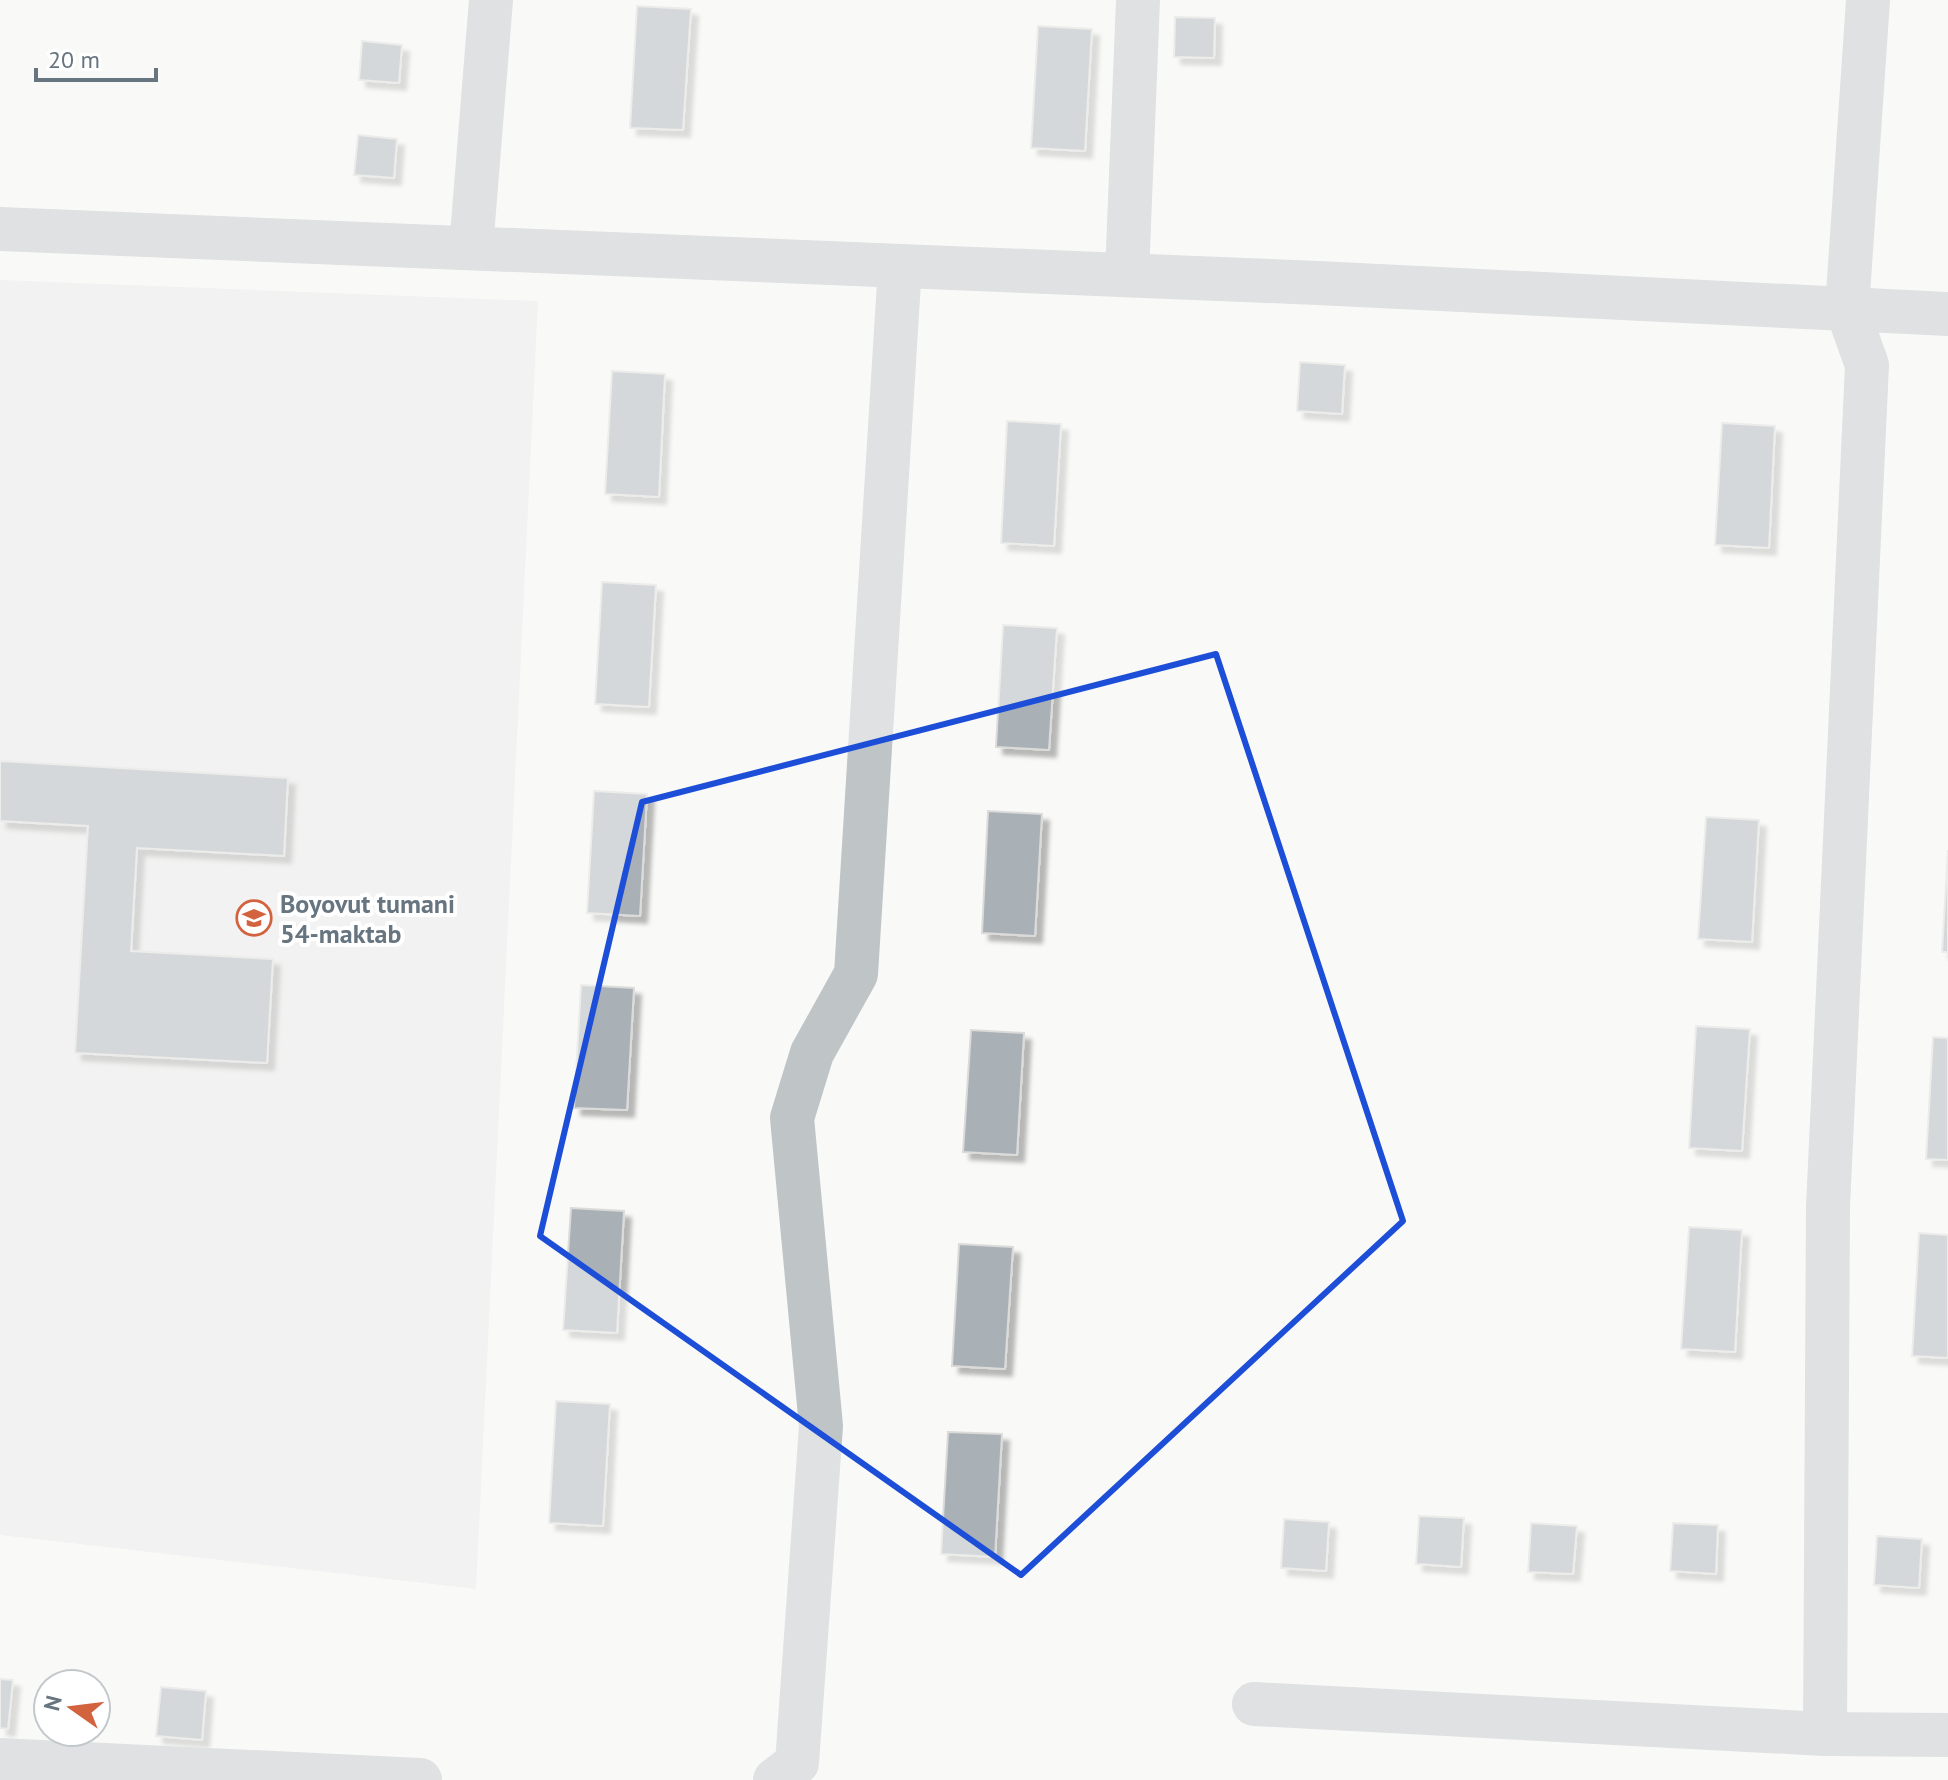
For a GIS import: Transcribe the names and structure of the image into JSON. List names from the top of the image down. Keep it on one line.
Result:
{"places":{"school or university":["Boyovut tumani 54-maktab"]},"scale_bar":"20 m","north":"left"}
